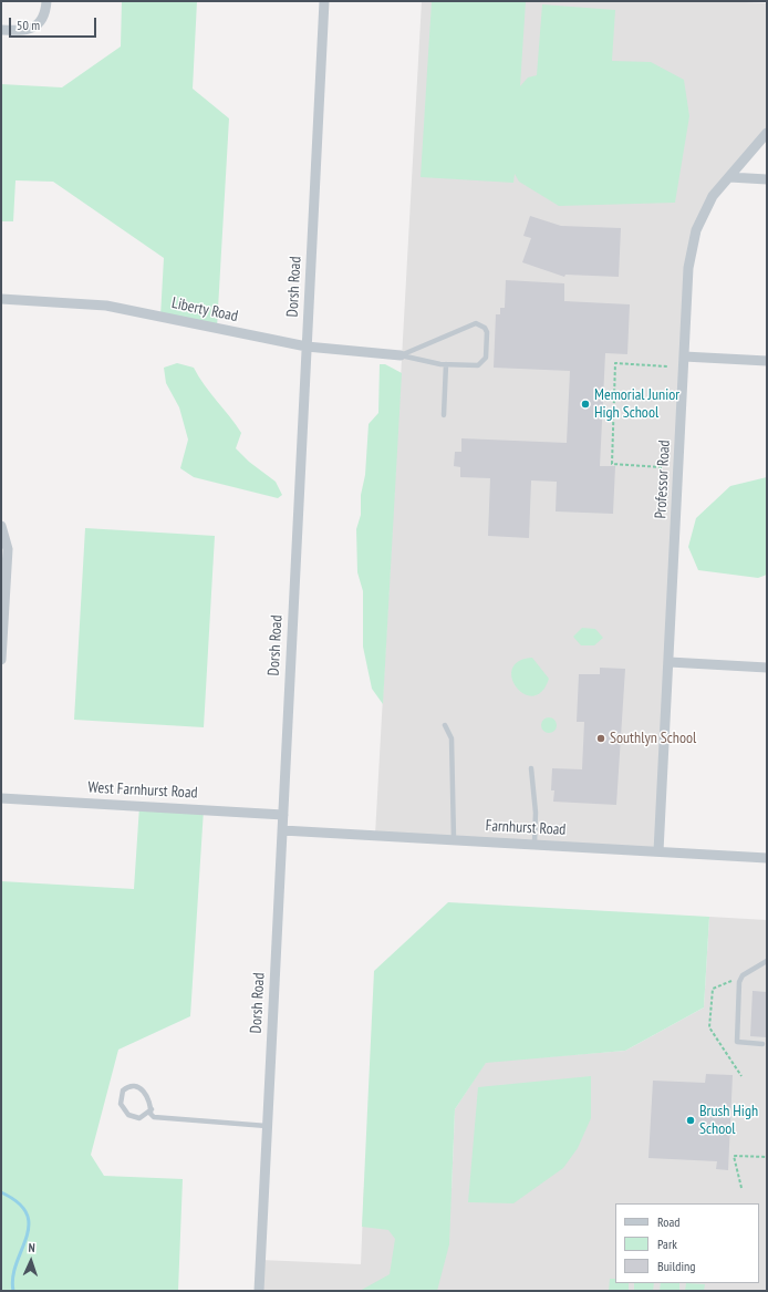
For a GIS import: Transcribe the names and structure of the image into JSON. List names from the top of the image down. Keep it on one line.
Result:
{"streets":{"street":["Dorsh Road","Liberty Road","Professor Road","West Farnhurst Road","Farnhurst Road"]},"crossings":[["Dorsh Road","Liberty Road"],["Dorsh Road","West Farnhurst Road"],["Dorsh Road","Farnhurst Road"],["Professor Road","Farnhurst Road"]],"places":["Memorial Junior High School","Southlyn School","Brush High School"],"legend":["Road","Park","Building"],"scale_bar":"50 m","north":"top"}
